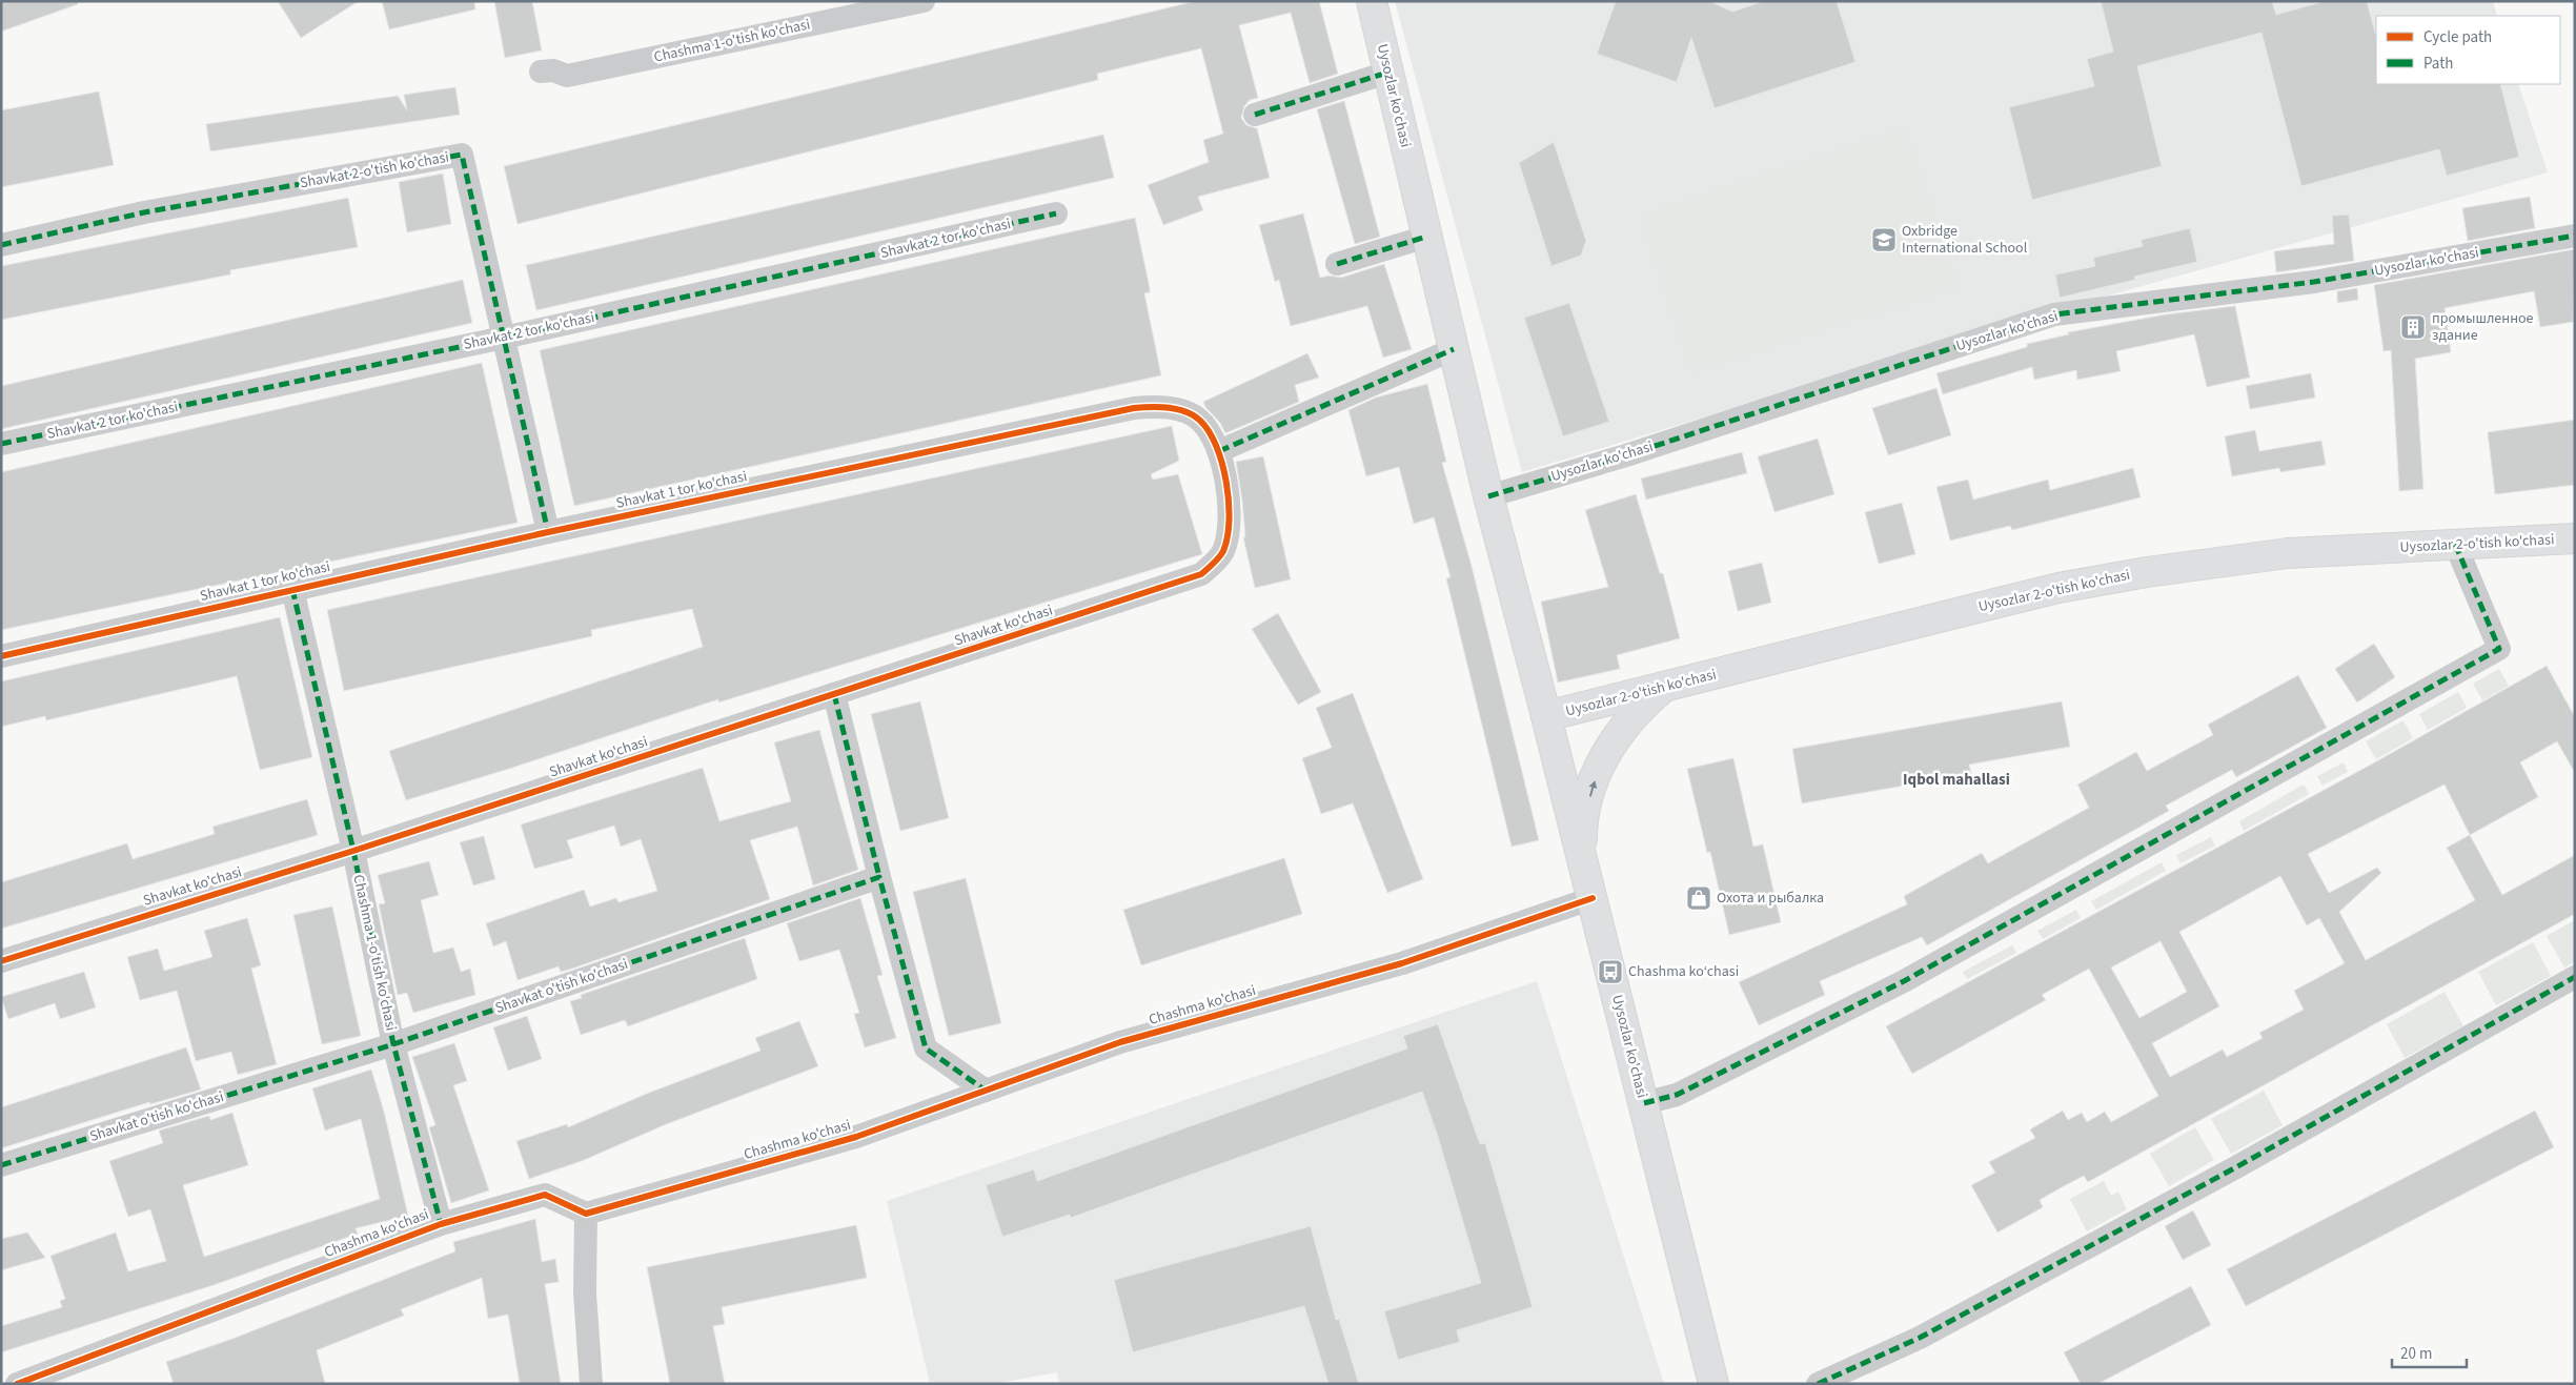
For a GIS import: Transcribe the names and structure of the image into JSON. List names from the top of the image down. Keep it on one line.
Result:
{"streets":{"main road":["Uysozlar ko'chasi","Uysozlar 2-o'tish ko'chasi"],"street":["Chashma 1-o'tish ko'chasi","Shavkat 2-o'tish ko'chasi","Shavkat 2 tor ko'chasi","Shavkat 1 tor ko'chasi","Shavkat ko'chasi","Shavkat o'tish ko'chasi","Chashma ko'chasi"]},"crossings":[["Chashma 1-o'tish ko'chasi","Shavkat 1 tor ko'chasi"],["Chashma 1-o'tish ko'chasi","Shavkat ko'chasi"],["Chashma 1-o'tish ko'chasi","Shavkat o'tish ko'chasi"],["Chashma 1-o'tish ko'chasi","Chashma ko'chasi"],["Uysozlar ko'chasi","Uysozlar 2-o'tish ko'chasi"],["Uysozlar ko'chasi","Chashma ko'chasi"],["Shavkat 2-o'tish ko'chasi","Shavkat 2 tor ko'chasi"],["Shavkat 2-o'tish ko'chasi","Shavkat 1 tor ko'chasi"],["Shavkat 1 tor ko'chasi","Shavkat ko'chasi"]],"districts":["Iqbol mahallasi"],"places":{"school or university":["Oxbridge International School"],"building":["промышленное здание"],"shop":["Охота и рыбалка"],"bus stop":["Chashma ko‘chasi"]},"legend":["Cycle path","Path"],"scale_bar":"20 m"}
